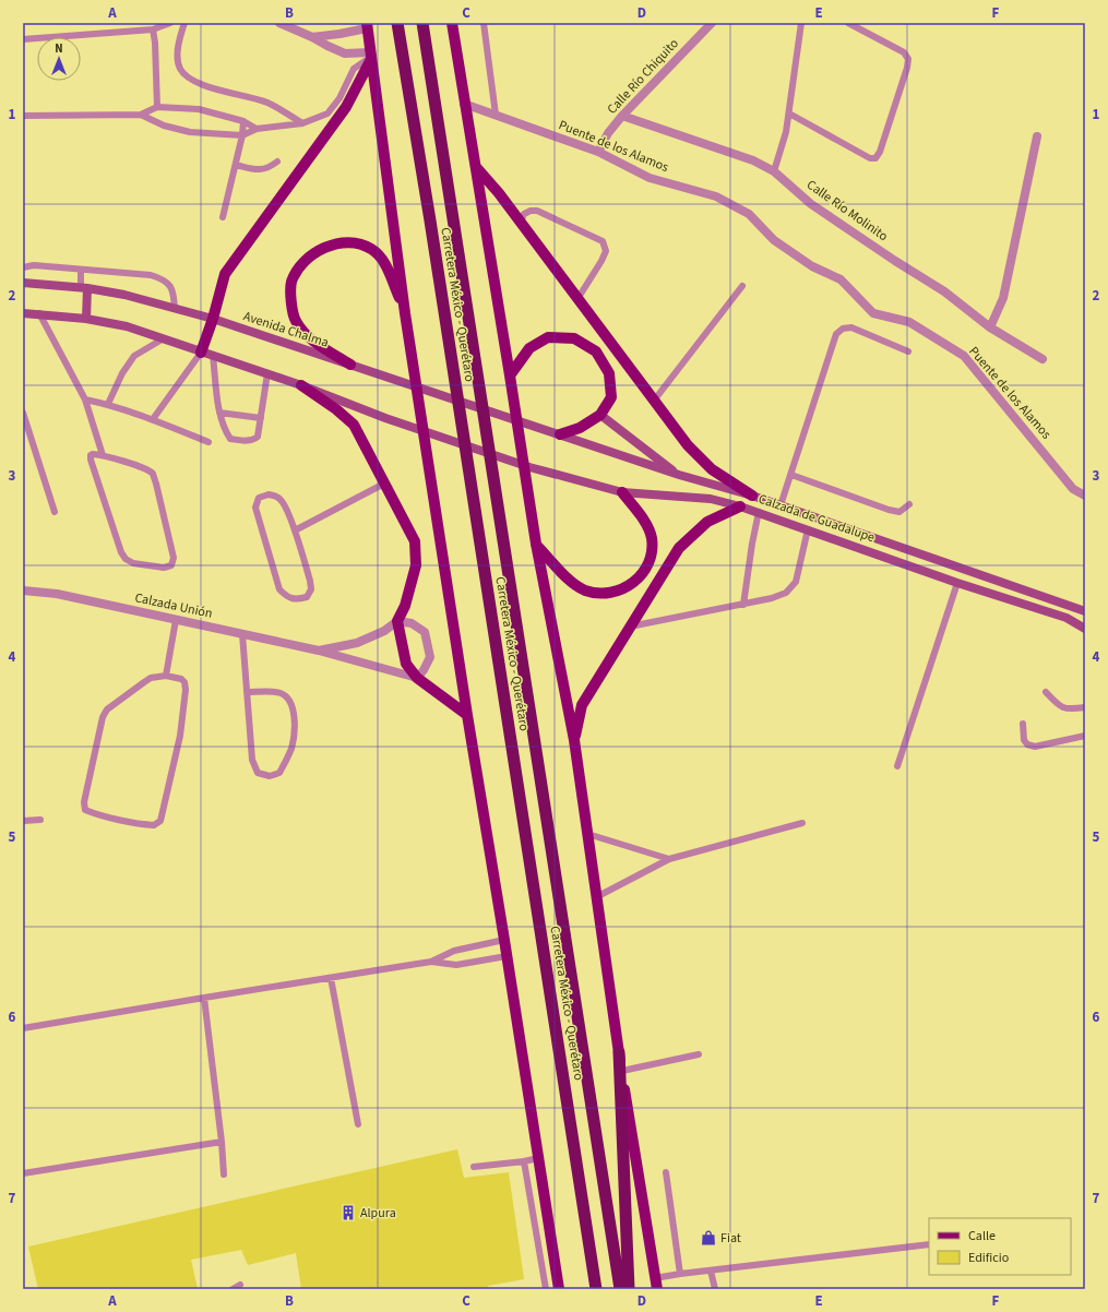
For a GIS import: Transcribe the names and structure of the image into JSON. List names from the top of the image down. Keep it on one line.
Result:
{"streets":{"highway":["Carretera México - Querétaro"],"main road":["Avenida Chalma","Calzada de Guadalupe"],"street":["Calle Río Chiquito","Puente de los Alamos","Calle Río Molinito","Calzada Unión"]},"crossings":[["Calle Río Chiquito","Puente de los Alamos"],["Calle Río Chiquito","Calle Río Molinito"],["Avenida Chalma","Calzada de Guadalupe"]],"places":{"building":["Alpura"],"shop":["Fiat"]},"legend":["Calle","Edificio"],"north":"top","grid":{"columns":["A","B","C","D","E","F"],"rows":["1","2","3","4","5","6","7"]}}
